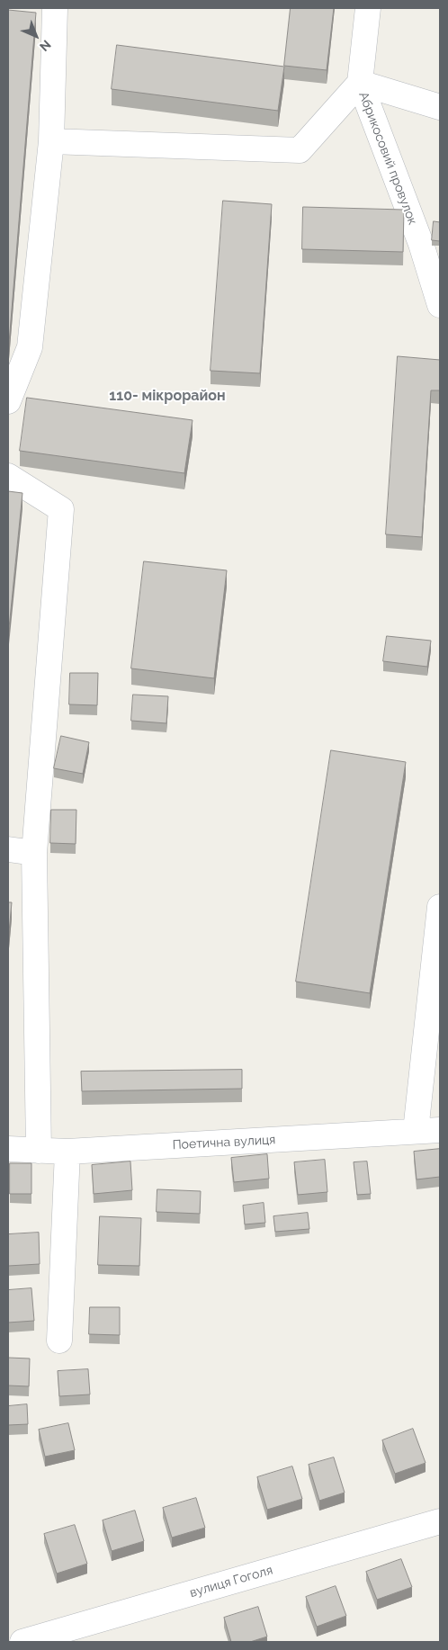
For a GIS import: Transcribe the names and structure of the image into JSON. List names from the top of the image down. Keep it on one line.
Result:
{"streets":{"street":["Абрикосовий провулок","Поетична вулиця","вулиця Гоголя"]},"districts":["110- мікрорайон"],"north":"bottom right"}
